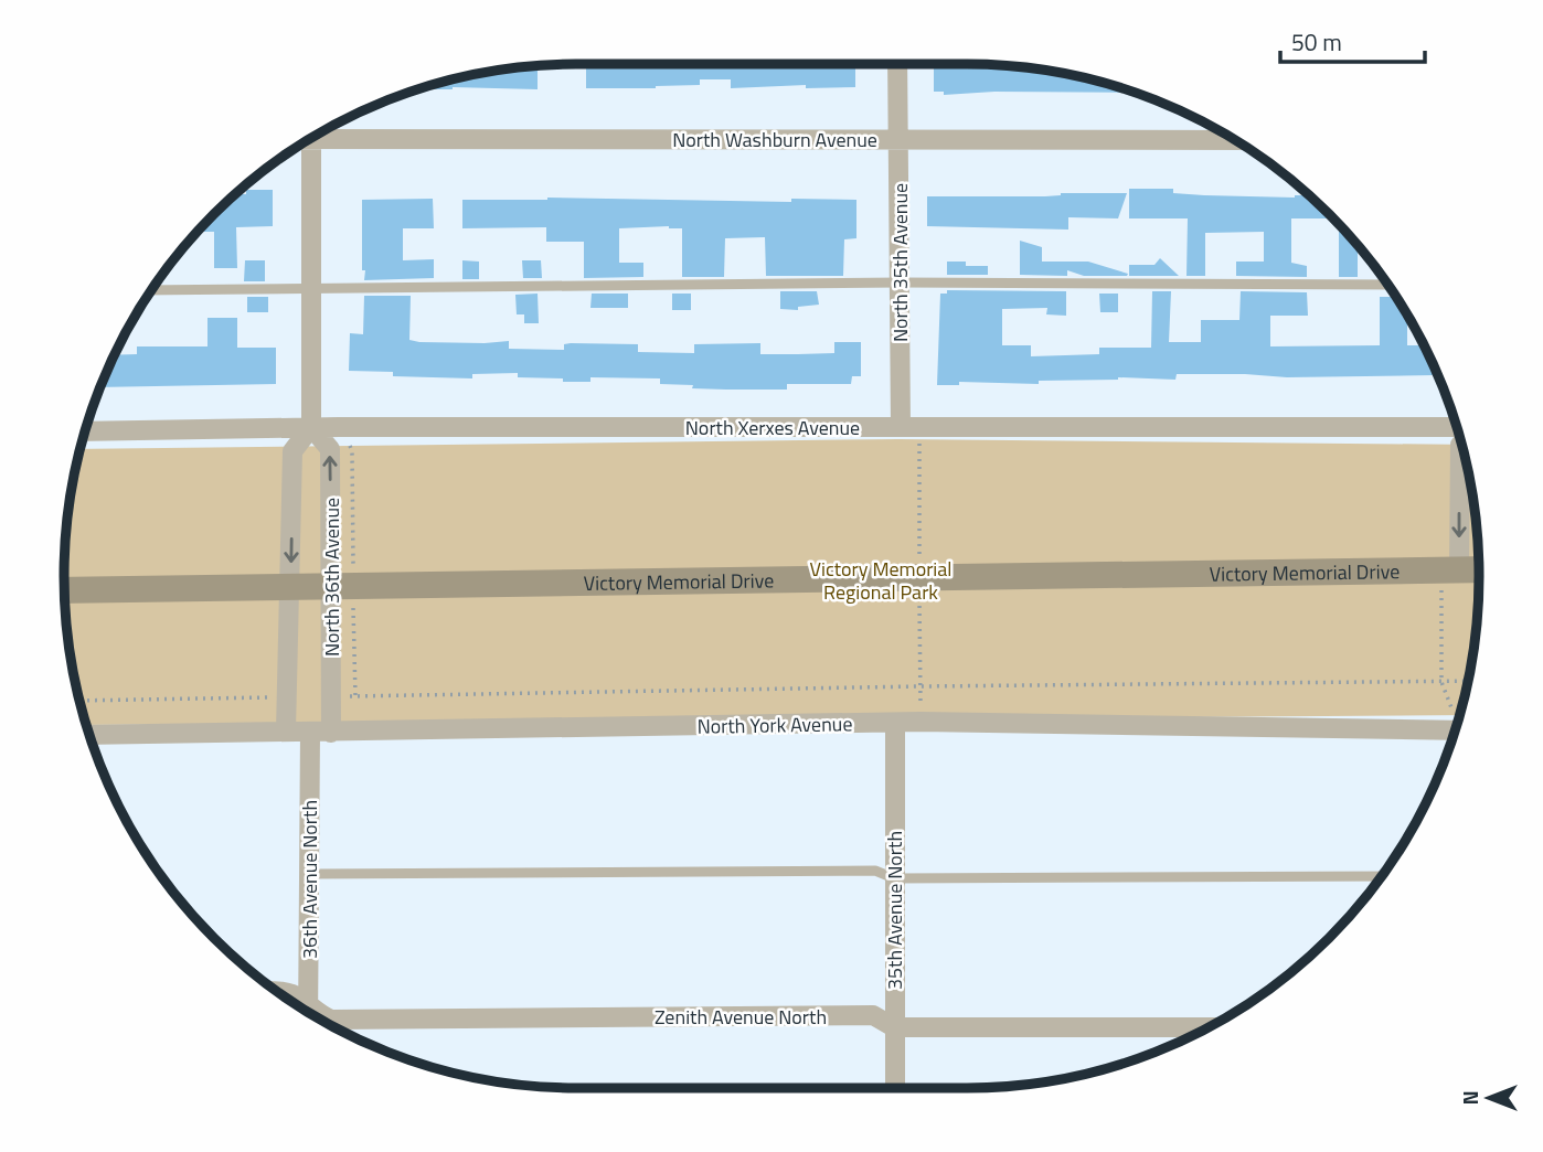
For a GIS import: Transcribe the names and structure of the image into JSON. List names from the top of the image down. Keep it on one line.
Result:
{"streets":{"street":["North Washburn Avenue","North 35th Avenue","North Xerxes Avenue","Victory Memorial Drive","North 36th Avenue","North York Avenue","36th Avenue North","35th Avenue North","Zenith Avenue North"]},"crossings":[["North Washburn Avenue","North 35th Avenue"],["North 35th Avenue","North Xerxes Avenue"],["North Xerxes Avenue","North 36th Avenue"],["Victory Memorial Drive","North 36th Avenue"],["North 36th Avenue","North York Avenue"],["North York Avenue","36th Avenue North"],["North York Avenue","35th Avenue North"],["36th Avenue North","Zenith Avenue North"],["35th Avenue North","Zenith Avenue North"]],"parks":["Victory Memorial Regional Park"],"scale_bar":"50 m","north":"left"}
